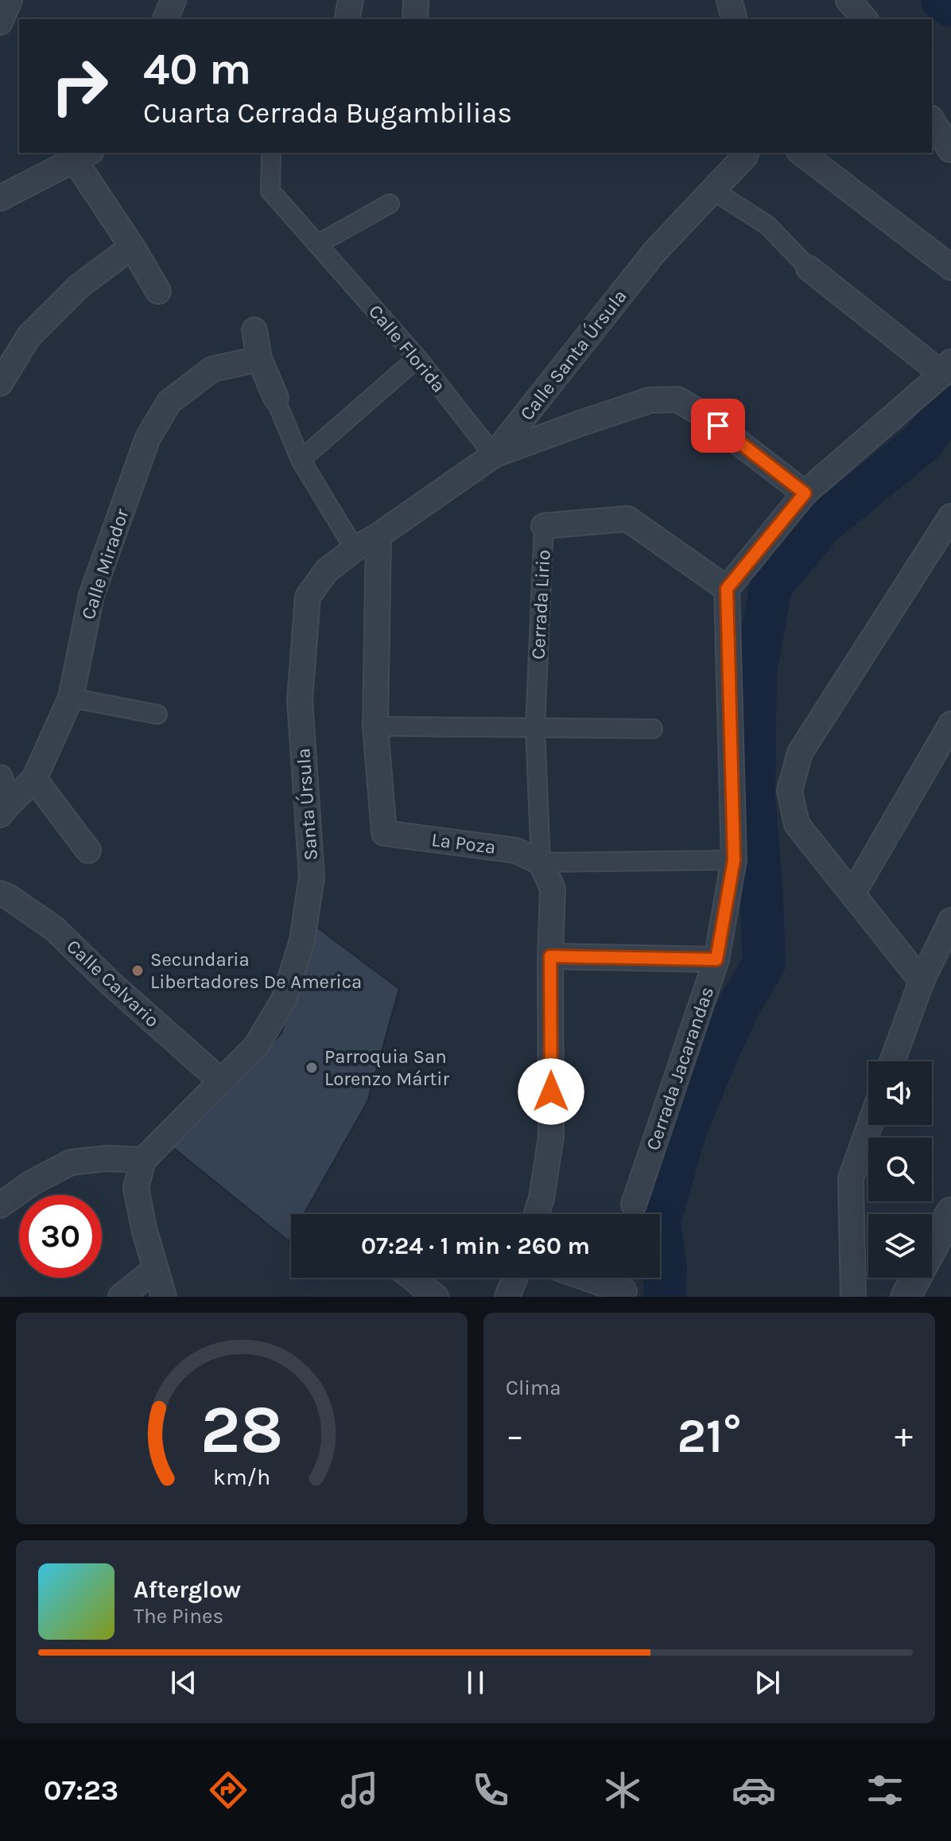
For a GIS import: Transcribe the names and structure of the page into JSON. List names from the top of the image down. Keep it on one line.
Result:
{"streets":{"street":["Calle Florida","Calle Santa Úrsula","Calle Mirador","Cerrada Lirio","Santa Úrsula","La Poza","Calle Calvario","Cerrada Jacarandas"]},"crossings":[["Calle Florida","Calle Santa Úrsula"],["Calle Santa Úrsula","Santa Úrsula"],["Cerrada Lirio","La Poza"],["Cerrada Lirio","Cerrada Jacarandas"],["Santa Úrsula","Calle Calvario"]],"places":["Secundaria Libertadores De America","Parroquia San Lorenzo Mártir"],"page":{"turn":["40 m","Cuarta Cerrada Bugambilias"],"limit":"30","trip":"07:24 · 1 min · 260 m","tile":"Clima","heat":["−","21°","+"],"song":["Afterglow","The Pines"],"tabs":"07:23","gauge":["28","km/h"]}}
